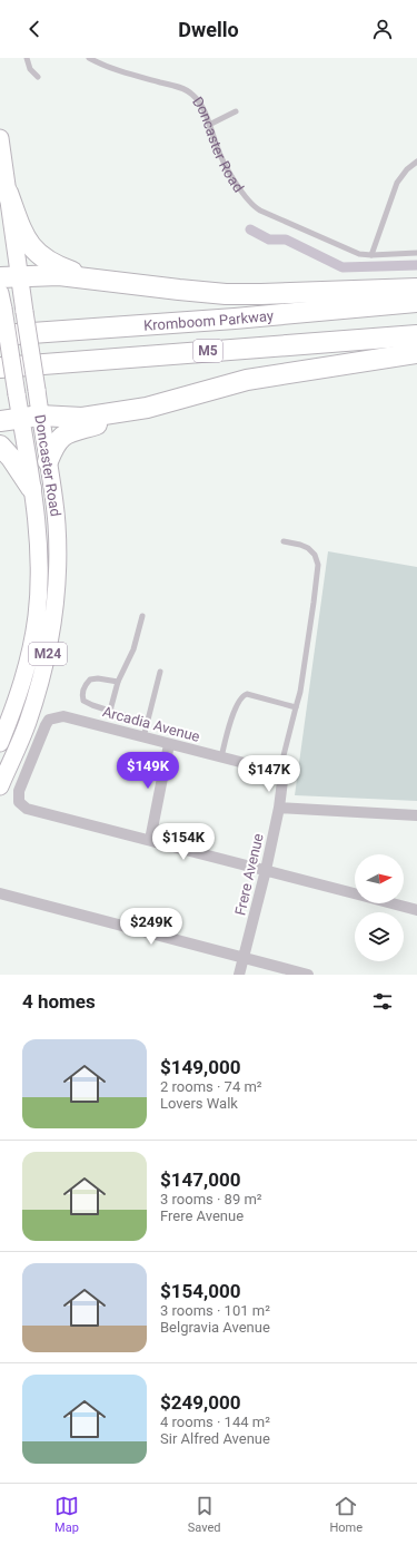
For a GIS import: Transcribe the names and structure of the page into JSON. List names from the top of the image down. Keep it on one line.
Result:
{"streets":{"highway":["Kromboom Parkway","M5"],"main road":["Doncaster Road","M24"],"street":["Arcadia Avenue","Frere Avenue"]},"crossings":[["Arcadia Avenue","Frere Avenue"]],"north":"right","page":{"header":"Dwello","price":["$149K","$147K","$154K","$249K"],"heading":"4 homes","list":[{"name":"$149,000","note":"2 rooms · 74 m² · Lovers Walk"},{"name":"$147,000","note":"3 rooms · 89 m² · Frere Avenue"},{"name":"$154,000","note":"3 rooms · 101 m² · Belgravia Avenue"},{"name":"$249,000","note":"4 rooms · 144 m² · Sir Alfred Avenue"}],"tabs":["Map","Saved","Home"]}}
